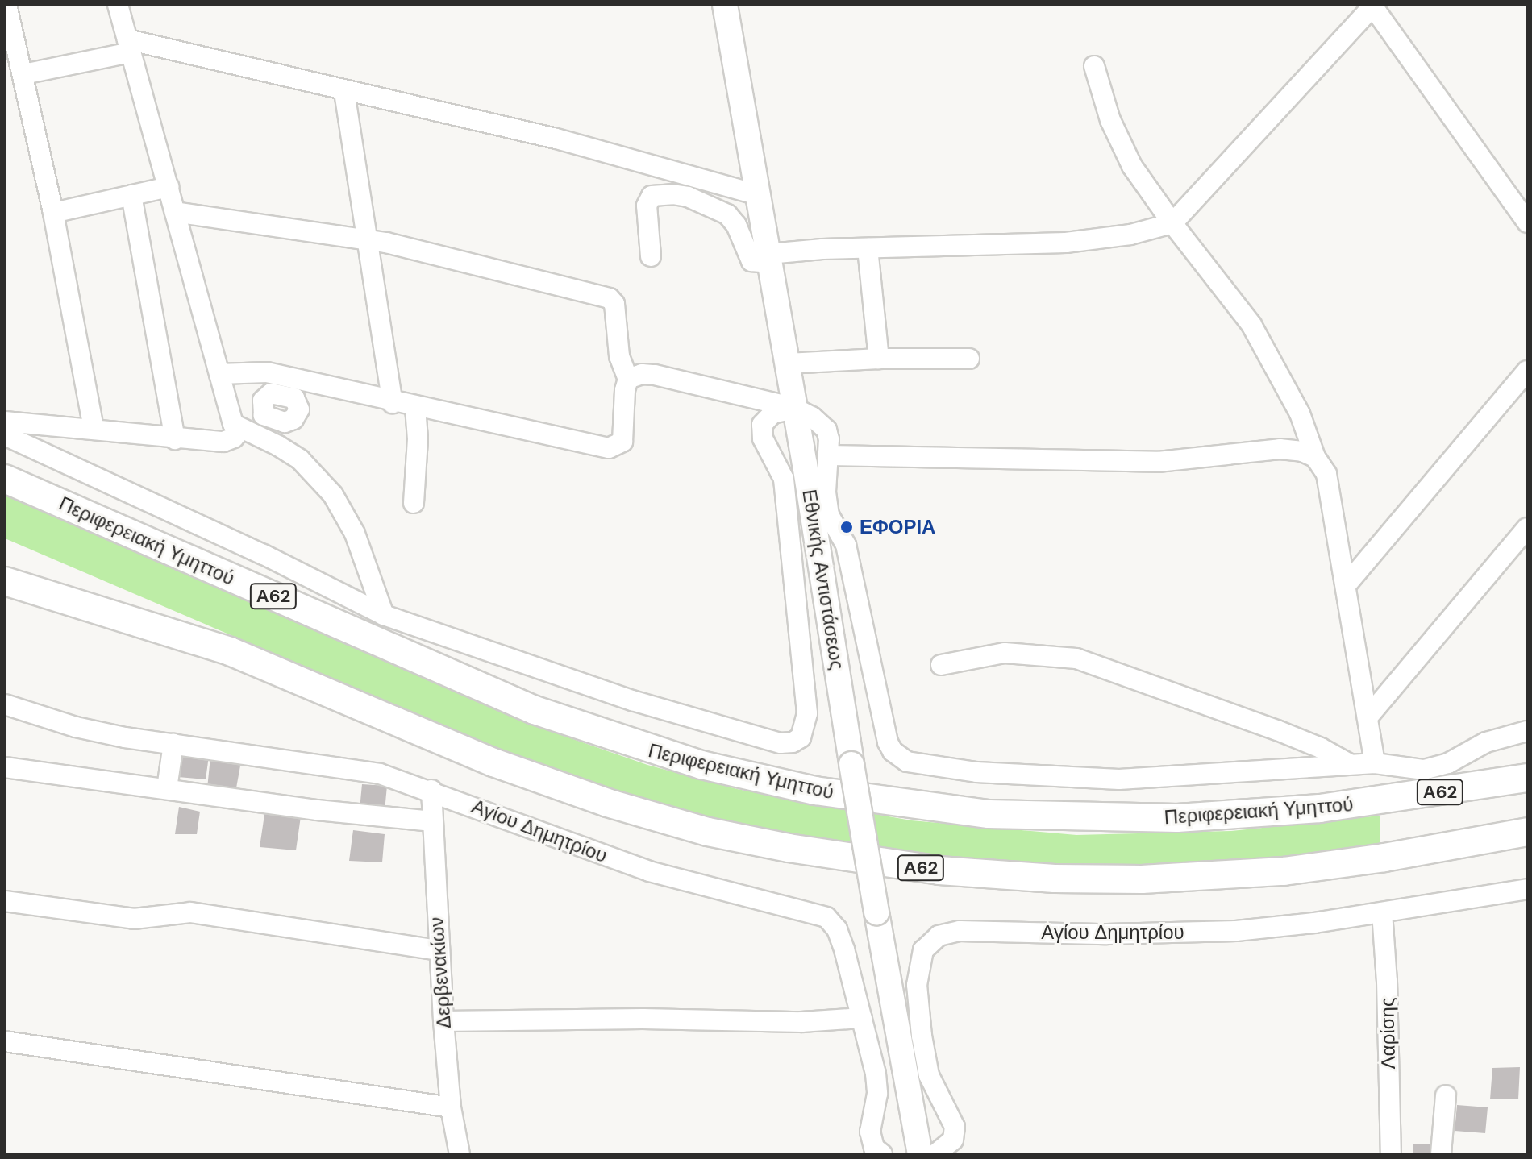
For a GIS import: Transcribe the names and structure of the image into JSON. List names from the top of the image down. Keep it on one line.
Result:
{"streets":{"highway":["Περιφερειακή Υμηττού","Α62"],"main road":["Εθνικής Αντιστάσεως"],"street":["Αγίου Δημητρίου","Δερβενακίων","Λαρίσης"]},"crossings":[["Αγίου Δημητρίου","Δερβενακίων"],["Αγίου Δημητρίου","Λαρίσης"]],"places":["ΕΦΟΡΙΑ"]}
